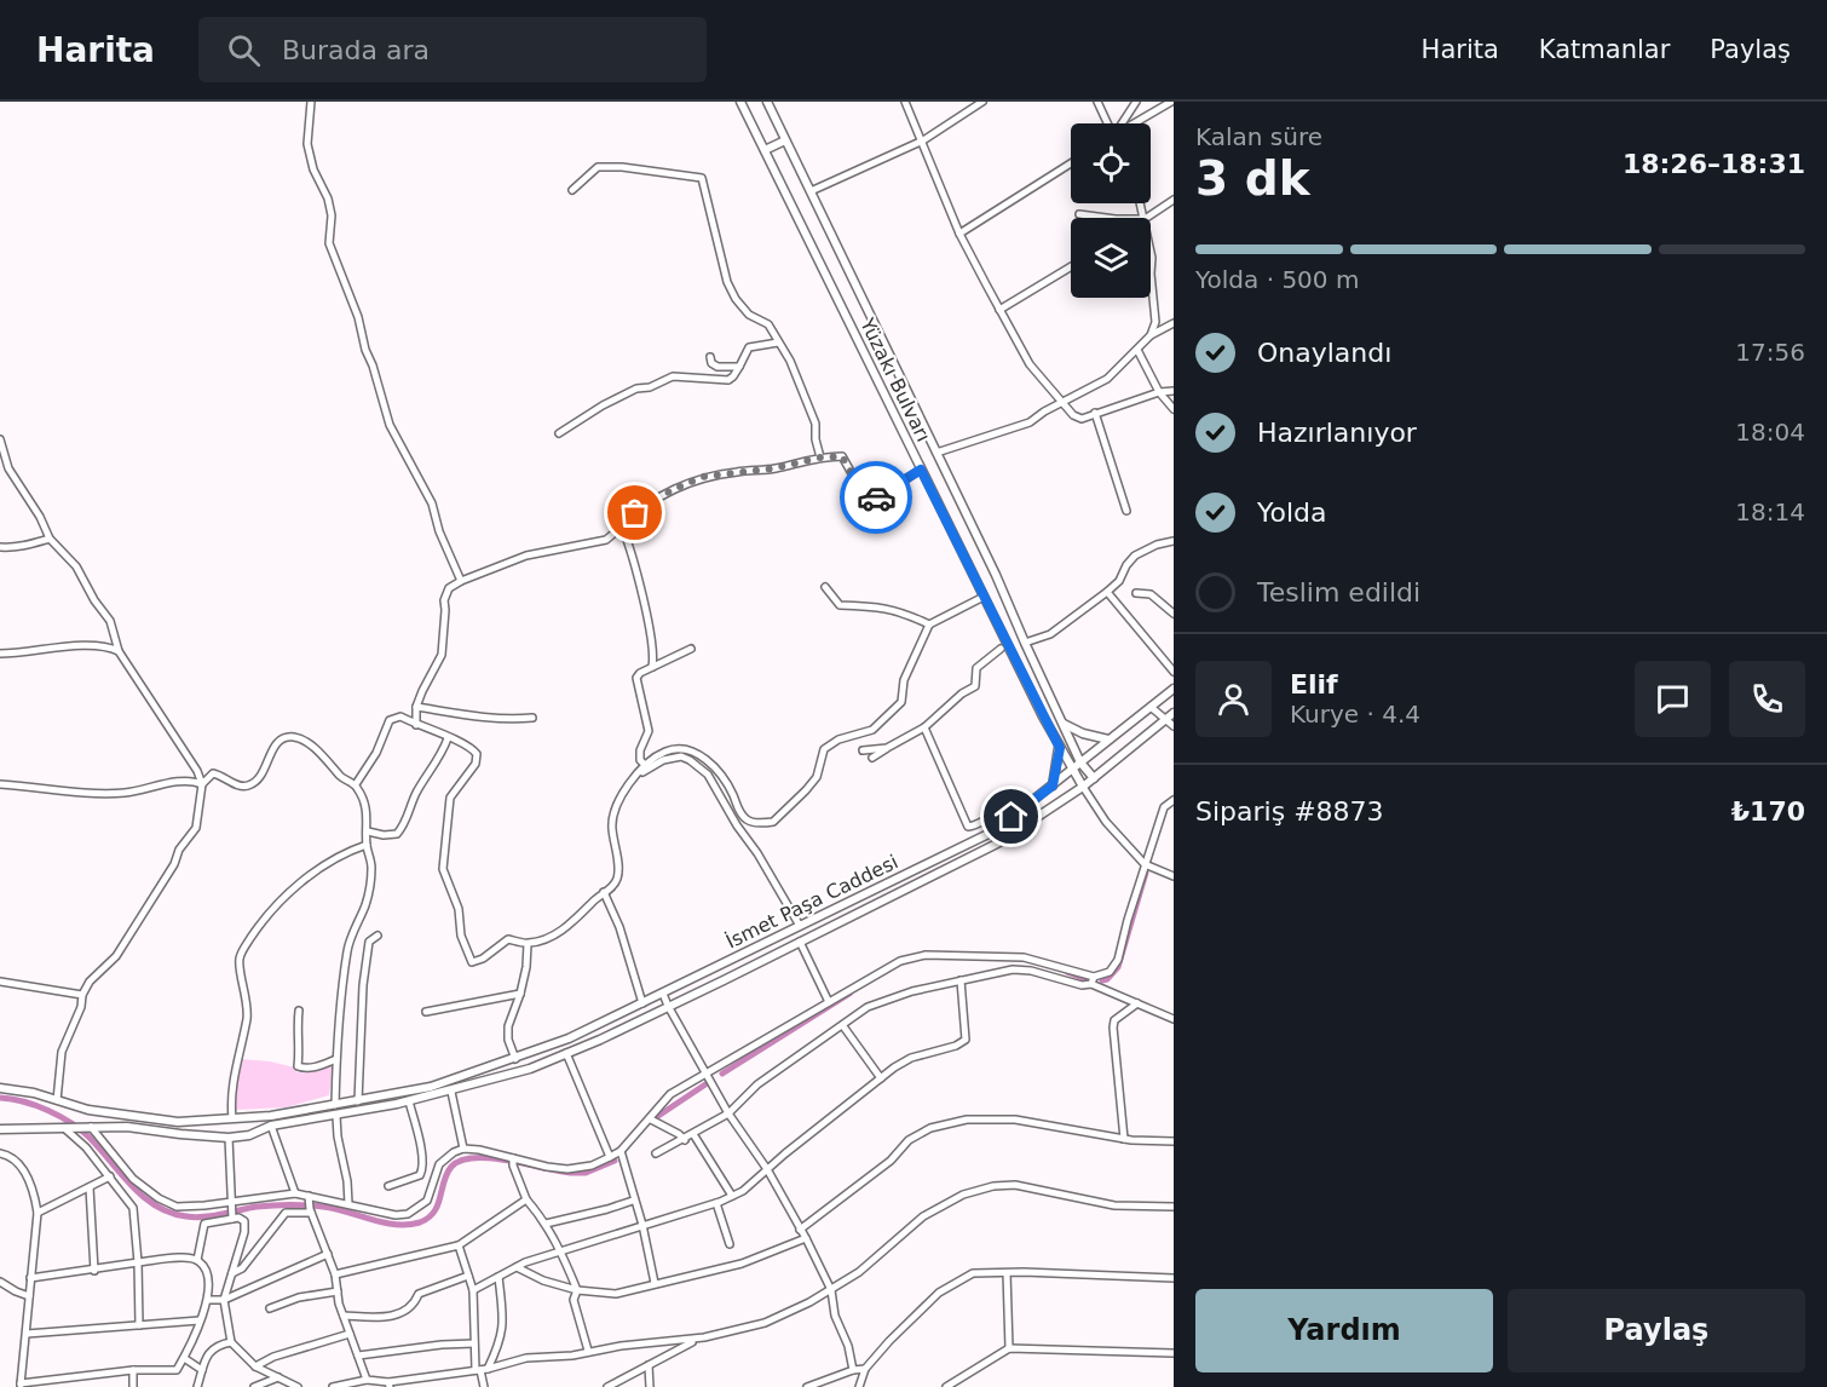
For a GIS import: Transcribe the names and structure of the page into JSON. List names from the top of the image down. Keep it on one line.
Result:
{"streets":{"main road":["Yüzakı Bulvarı","İsmet Paşa Caddesi"]},"crossings":[["Yüzakı Bulvarı","İsmet Paşa Caddesi"]],"page":{"header":"Harita","search":"Burada ara","nav":["Harita","Katmanlar","Paylaş"],"heading":["3 dk","Kalan süre","18:26–18:31"],"panel":["Elif","Kurye · 4.4","Sipariş #8873","₺170"],"bar":"Yolda · 500 m","list":[["Onaylandı","17:56"],["Hazırlanıyor","18:04"],["Yolda","18:14"],"Teslim edildi"],"buttons":["Yardım","Paylaş"]}}
